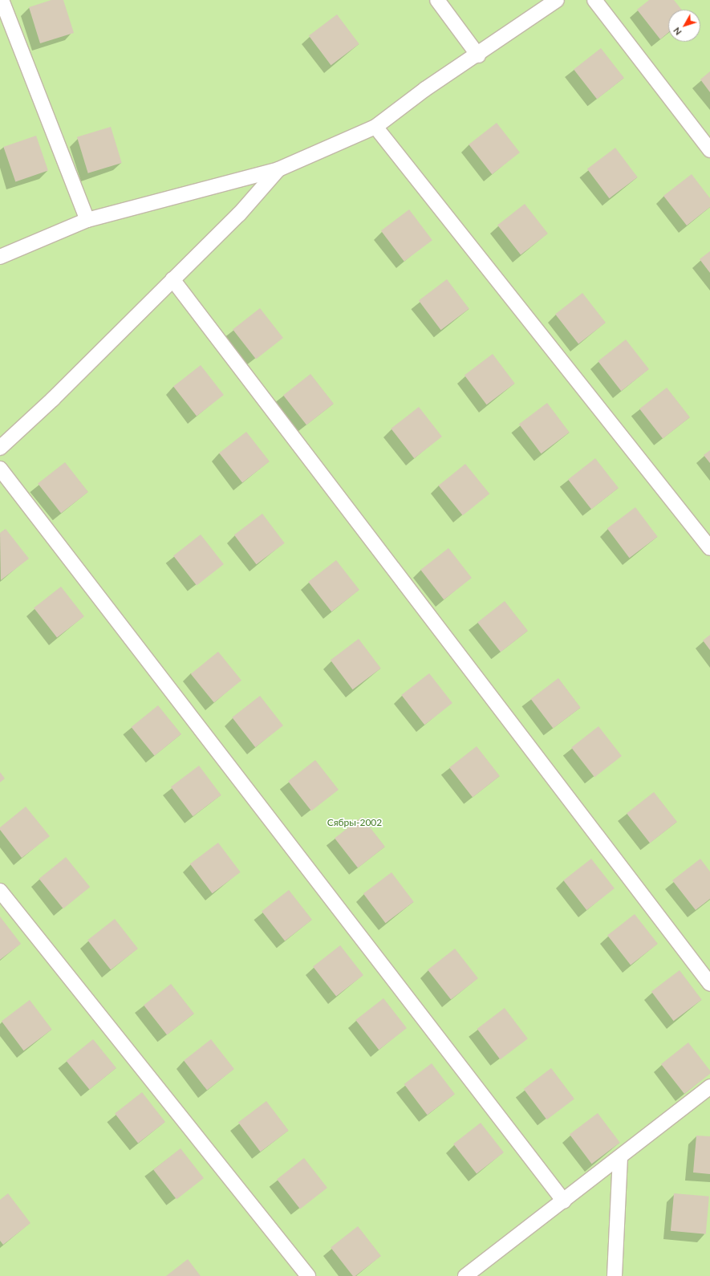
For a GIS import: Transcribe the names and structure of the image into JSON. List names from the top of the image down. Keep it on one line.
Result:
{"parks":["Сябры-2002"],"north":"bottom left"}
